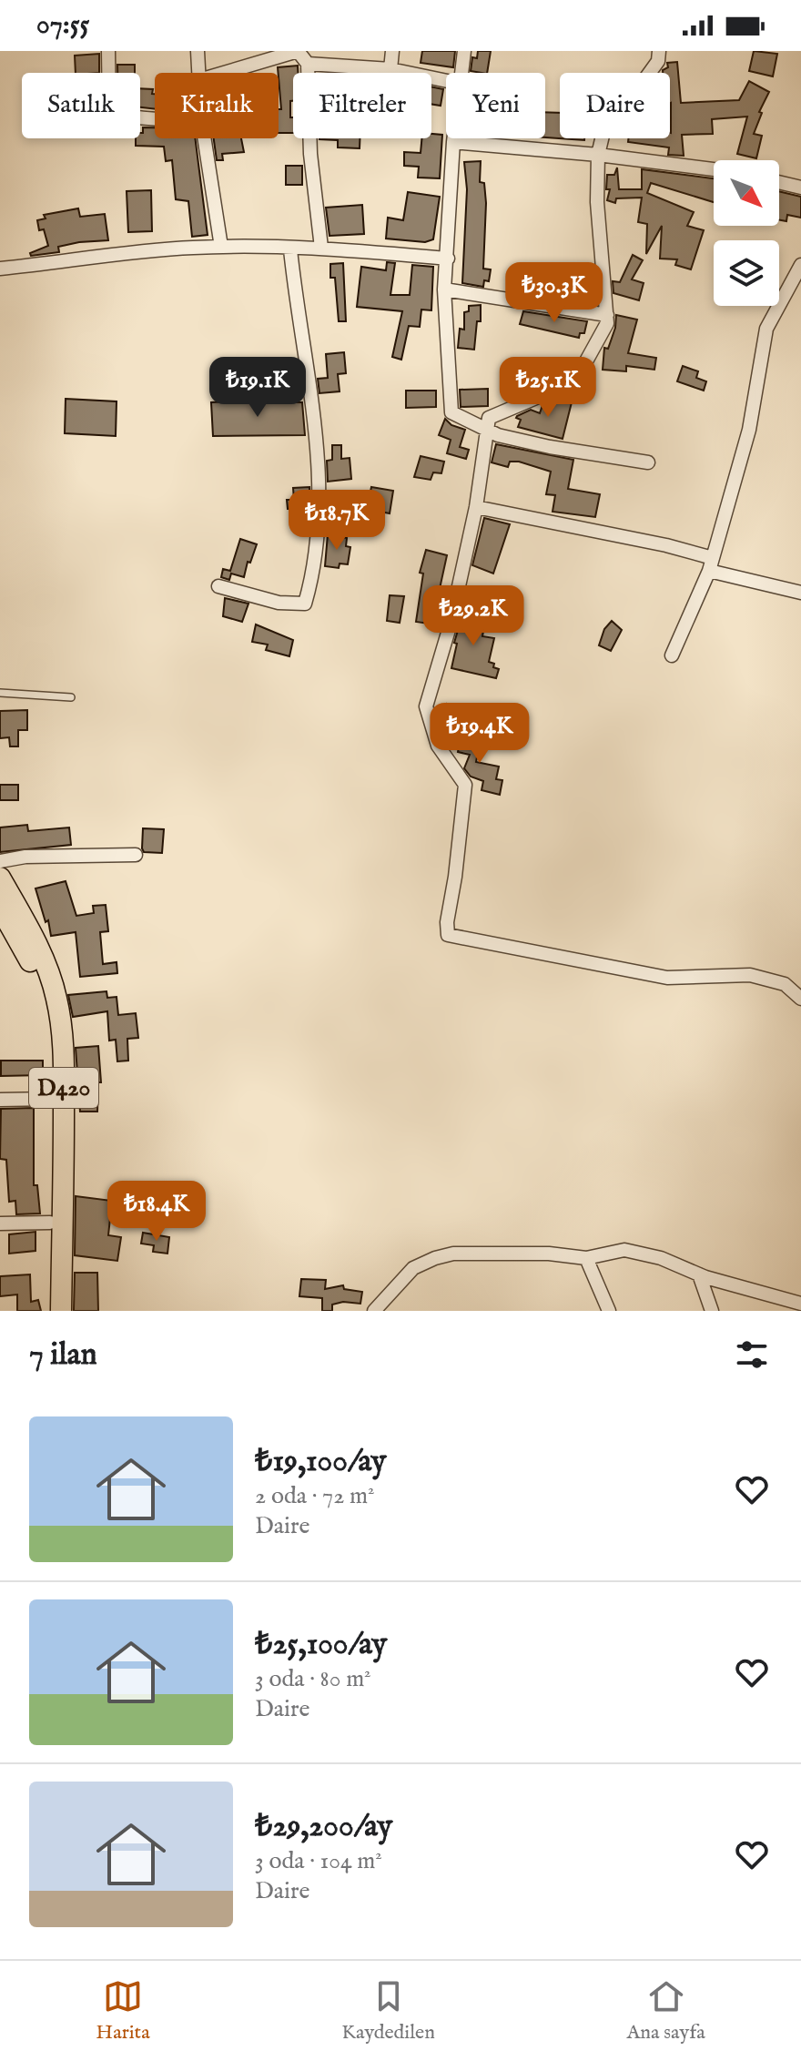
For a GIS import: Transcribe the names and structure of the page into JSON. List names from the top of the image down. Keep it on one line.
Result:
{"streets":{"highway":["D420"]},"north":"bottom right","page":{"status":"07:55","chip":["Satılık","Kiralık","Filtreler","Yeni","Daire"],"price":["₺30.3K","₺19.1K","₺25.1K","₺18.7K","₺29.2K","₺19.4K","₺18.4K"],"heading":"7 ilan","list":[{"name":"₺19,100/ay","note":"2 oda · 72 m² · Daire"},{"name":"₺25,100/ay","note":"3 oda · 80 m² · Daire"},{"name":"₺29,200/ay","note":"3 oda · 104 m² · Daire"}],"tabs":["Harita","Kaydedilen","Ana sayfa"]}}
